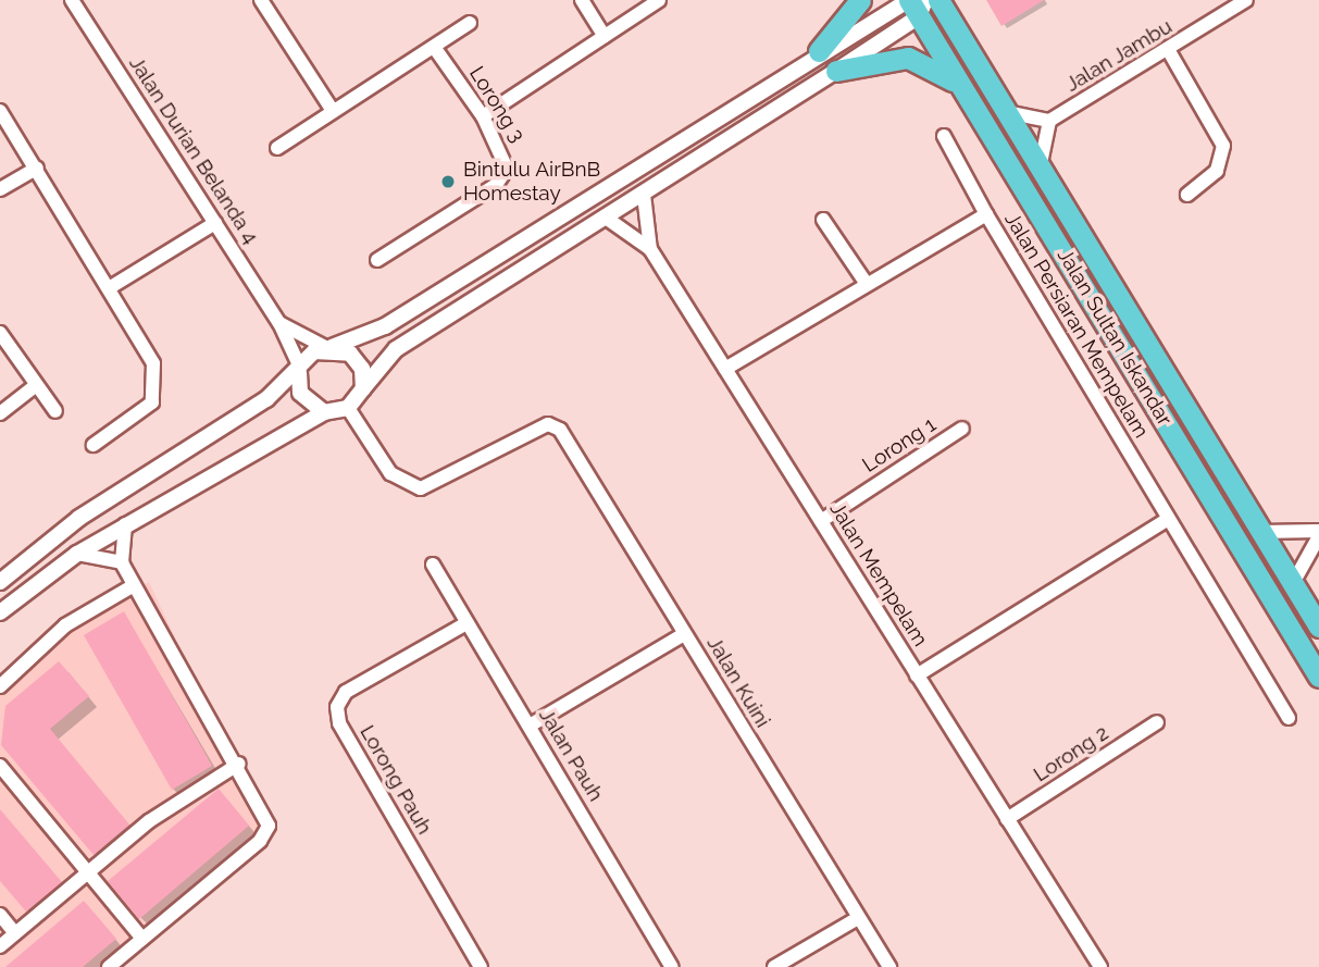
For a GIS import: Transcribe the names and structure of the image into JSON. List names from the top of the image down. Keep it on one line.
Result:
{"streets":{"main road":["Jalan Sultan Iskandar"],"street":["Jalan Jambu","Lorong 3","Jalan Durian Belanda 4","Jalan Persiaran Mempelam","Lorong 1","Jalan Mempelam","Jalan Kuini","Lorong 2","Jalan Pauh","Lorong Pauh"]},"crossings":[["Jalan Durian Belanda 4","Jalan Kuini"],["Jalan Persiaran Mempelam","Jalan Mempelam"],["Lorong 1","Jalan Mempelam"],["Jalan Mempelam","Lorong 2"],["Jalan Pauh","Lorong Pauh"]],"places":["Bintulu AirBnB Homestay"]}
